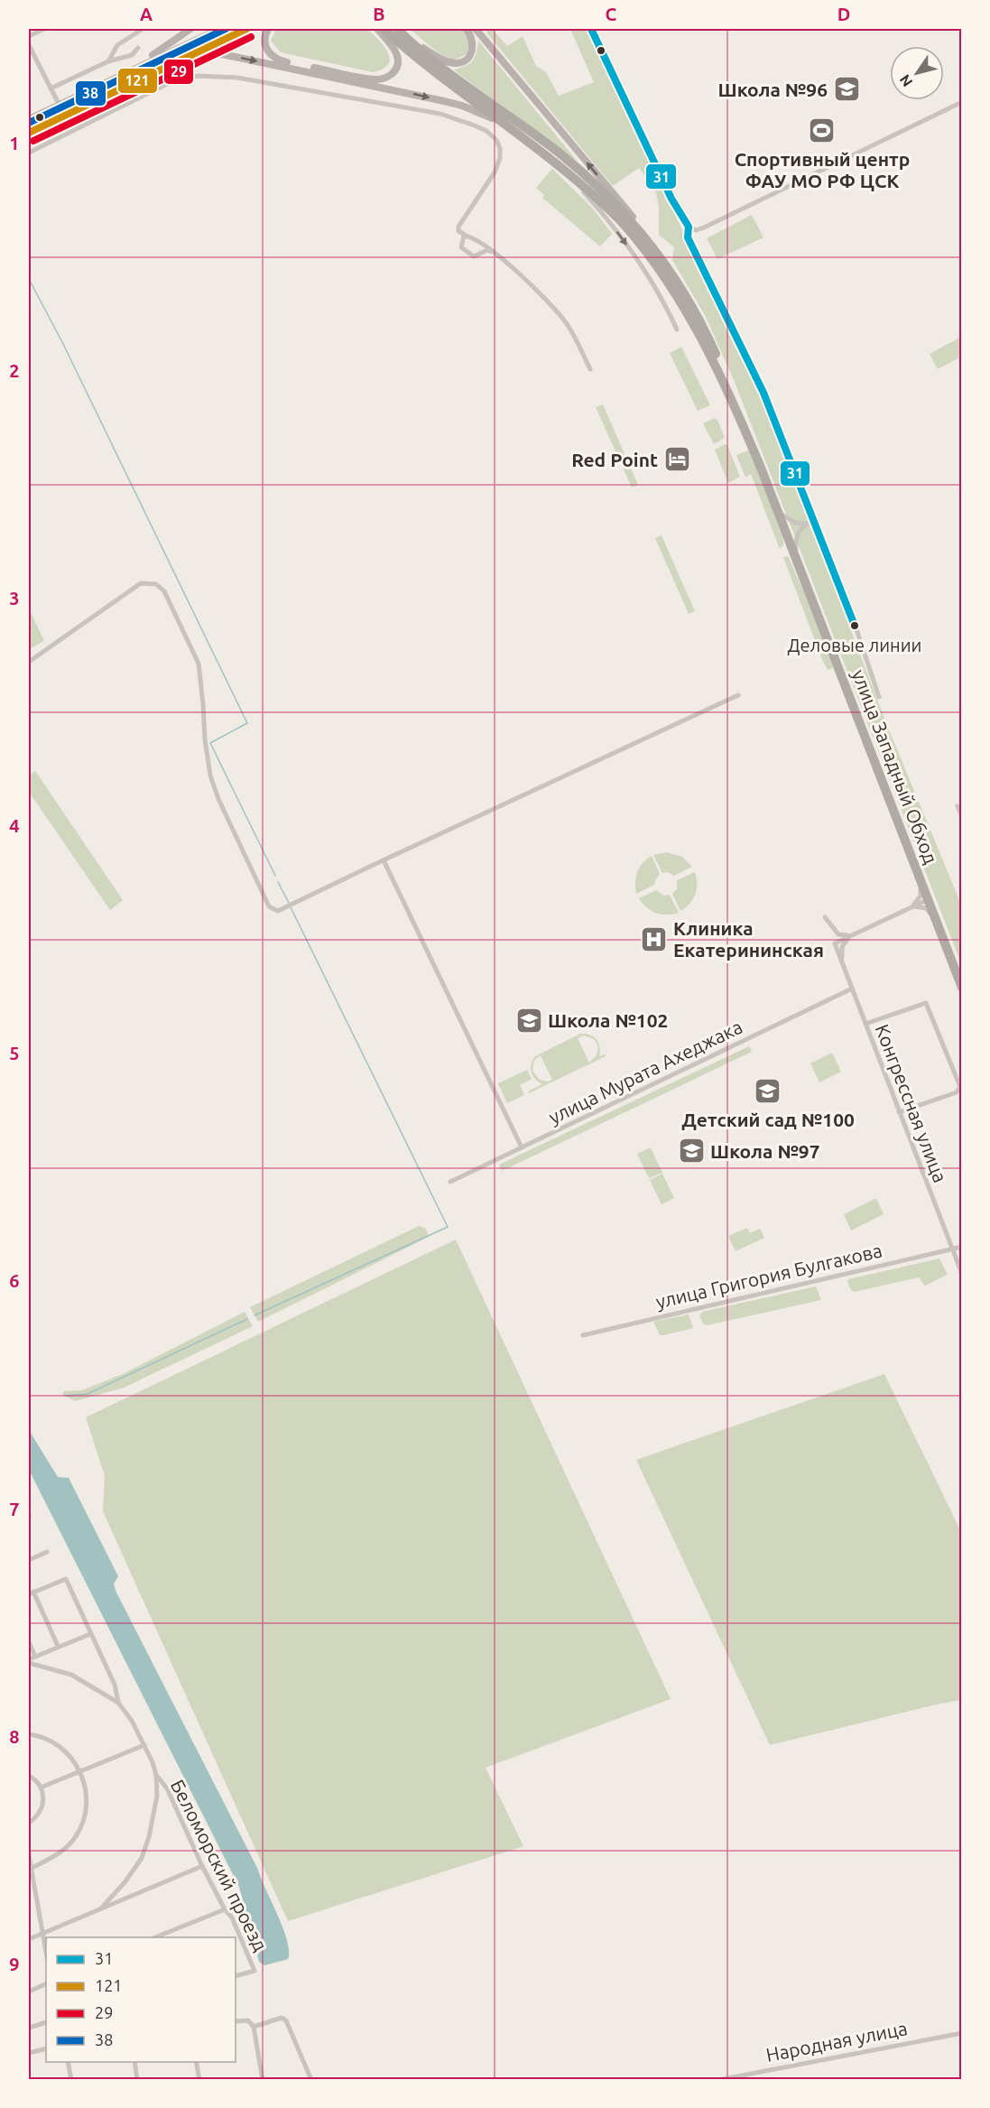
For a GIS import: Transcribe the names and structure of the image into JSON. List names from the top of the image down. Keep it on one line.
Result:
{"streets":{"highway":["улица Западный Обход"],"street":["улица Мурата Ахеджака","Конгрессная улица","улица Григория Булгакова","Беломорский проезд","Народная улица"]},"crossings":[["улица Мурата Ахеджака","Конгрессная улица"],["Конгрессная улица","улица Григория Булгакова"]],"places":{"school or university":["Школа №96","Школа №102","Детский сад №100","Школа №97"],"sports":["Спортивный центр ФАУ МО РФ ЦСК"],"hotel":["Red Point"],"other":["Деловые линии"],"hospital":["Клиника Екатерининская"]},"lines":["transit line 31","transit line 121","transit line 38","transit line 29"],"legend":["31","121","29","38"],"north":"bottom left","grid":{"columns":["A","B","C","D"],"rows":["1","2","3","4","5","6","7","8","9"]}}
